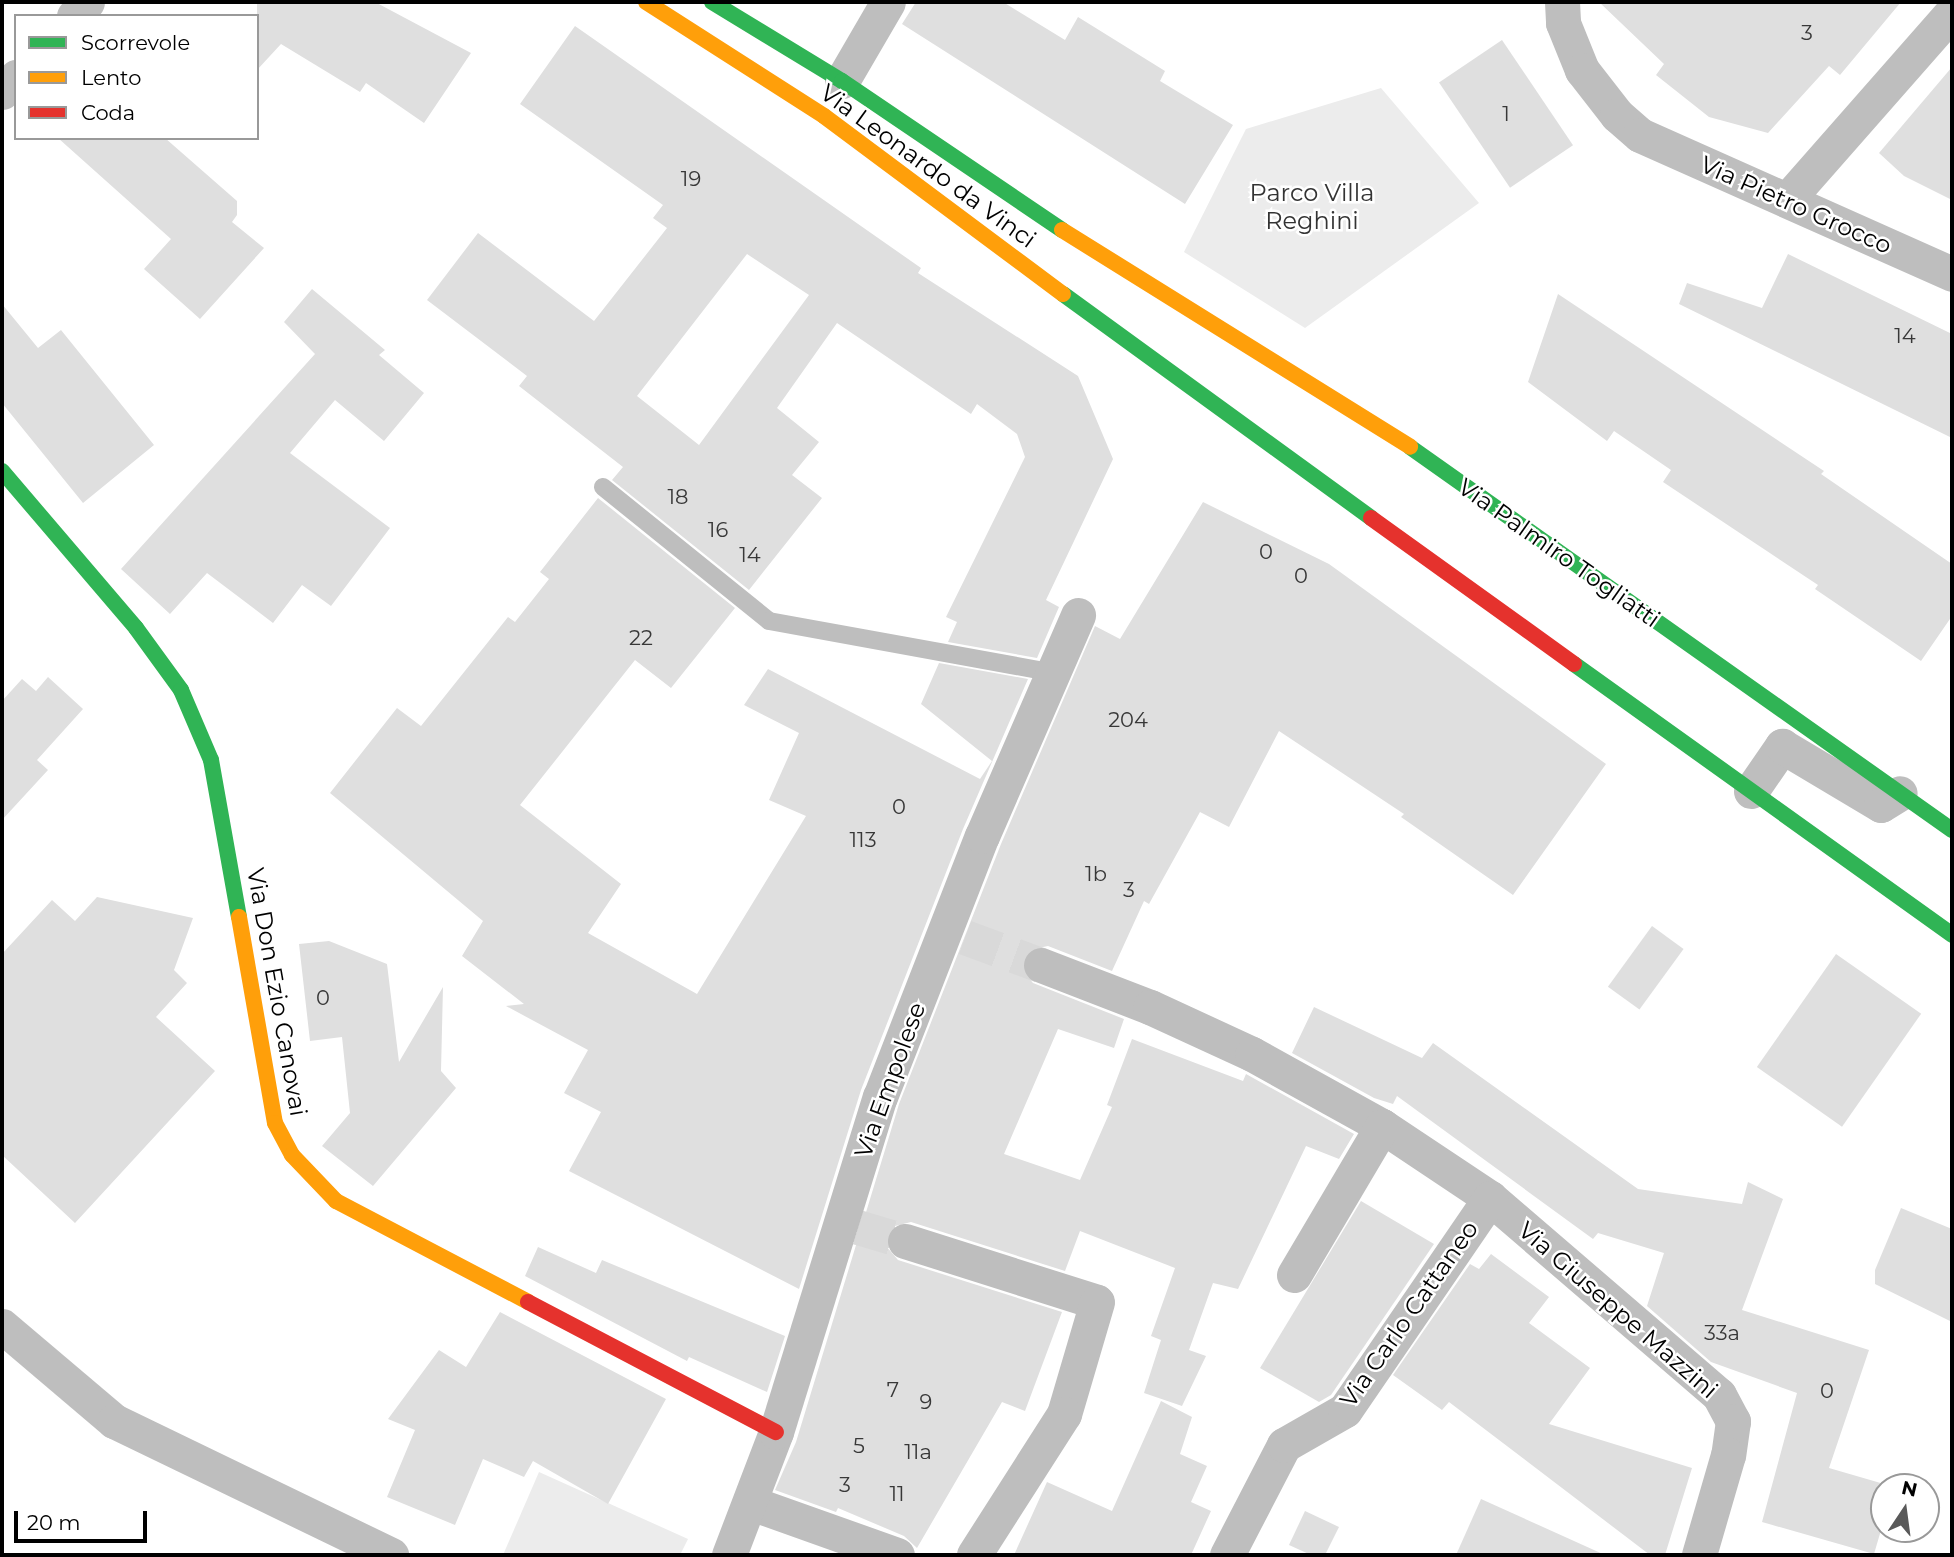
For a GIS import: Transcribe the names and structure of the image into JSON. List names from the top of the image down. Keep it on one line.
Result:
{"streets":{"main road":["Via Leonardo da Vinci","Via Palmiro Togliatti","Via Don Ezio Canovai"],"street":["Via Pietro Grocco","Via Empolese","Via Giuseppe Mazzini","Via Carlo Cattaneo"]},"crossings":[["Via Leonardo da Vinci","Via Palmiro Togliatti"],["Via Don Ezio Canovai","Via Empolese"],["Via Giuseppe Mazzini","Via Carlo Cattaneo"]],"parks":["Parco Villa Reghini"],"house_numbers":["3","1","19","14","18","16","0","14","0","22","204","0","113","1b","3","0","33a","7","0","9","5","11a","3","11"],"legend":["Scorrevole","Lento","Coda"],"scale_bar":"20 m","north":"top"}
